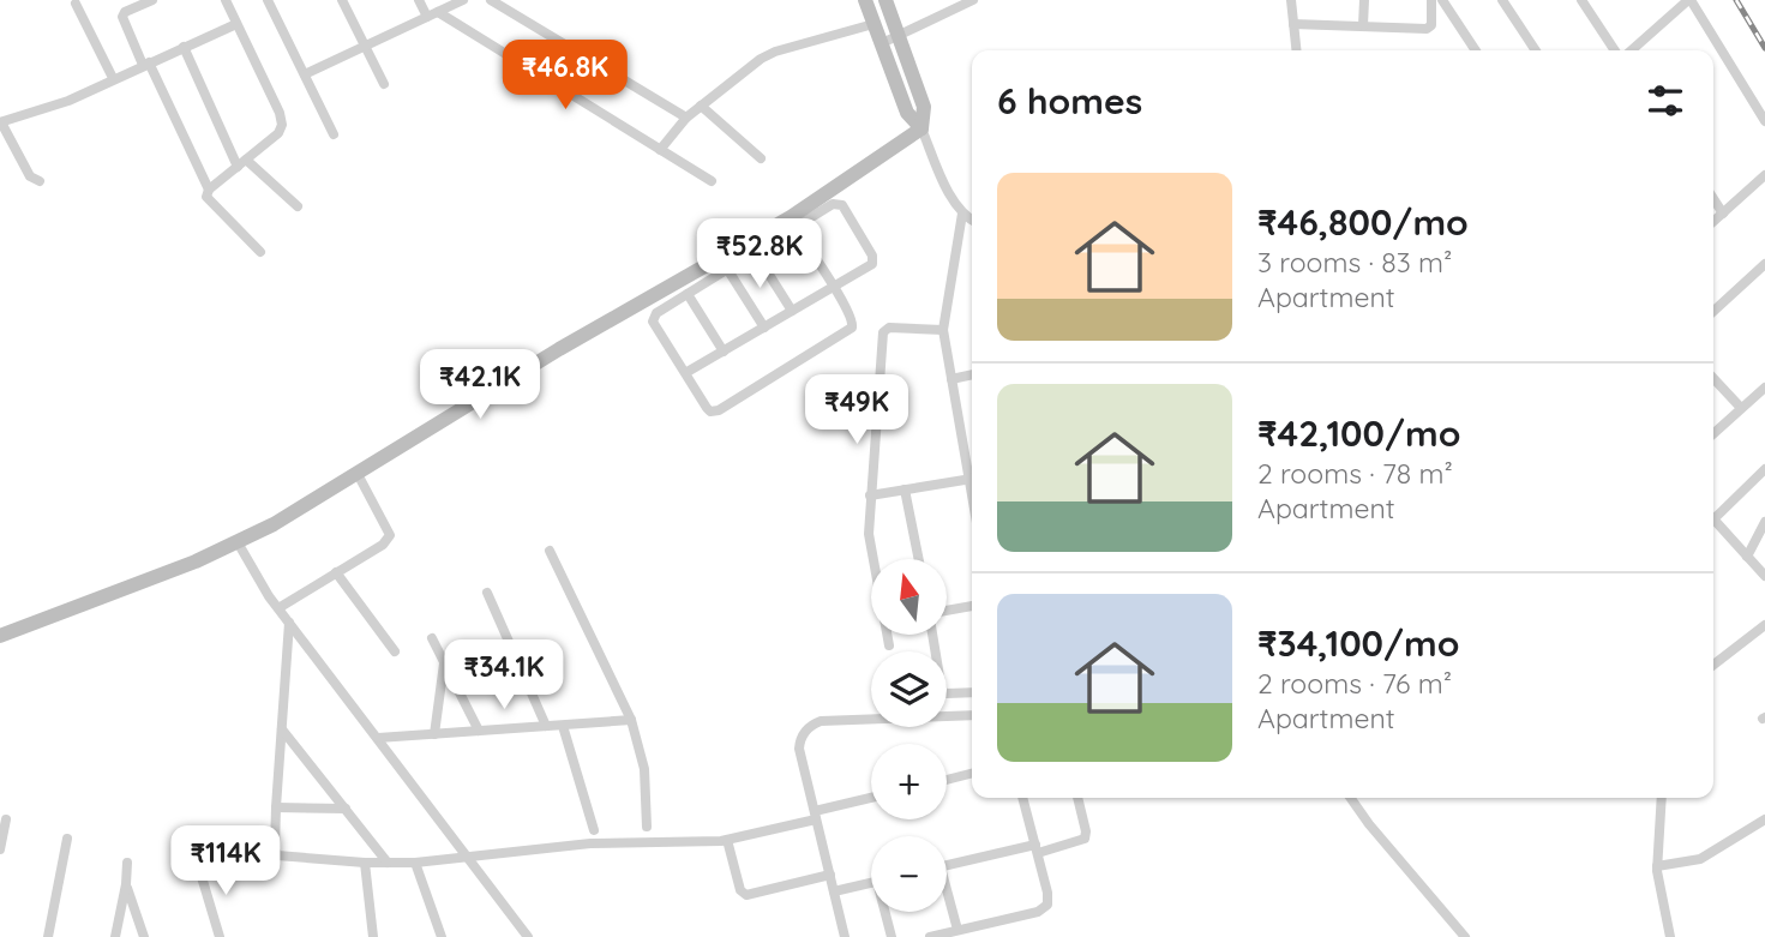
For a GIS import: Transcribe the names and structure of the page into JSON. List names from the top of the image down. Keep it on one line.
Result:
{"north":"top","page":{"price":["₹46.8K","₹52.8K","₹42.1K","₹49K","₹34.1K","₹114K"],"heading":"6 homes","list":[{"name":"₹46,800/mo","note":"3 rooms · 83 m² · Apartment"},{"name":"₹42,100/mo","note":"2 rooms · 78 m² · Apartment"},{"name":"₹34,100/mo","note":"2 rooms · 76 m² · Apartment"}],"map_buttons":["+","−"]}}
